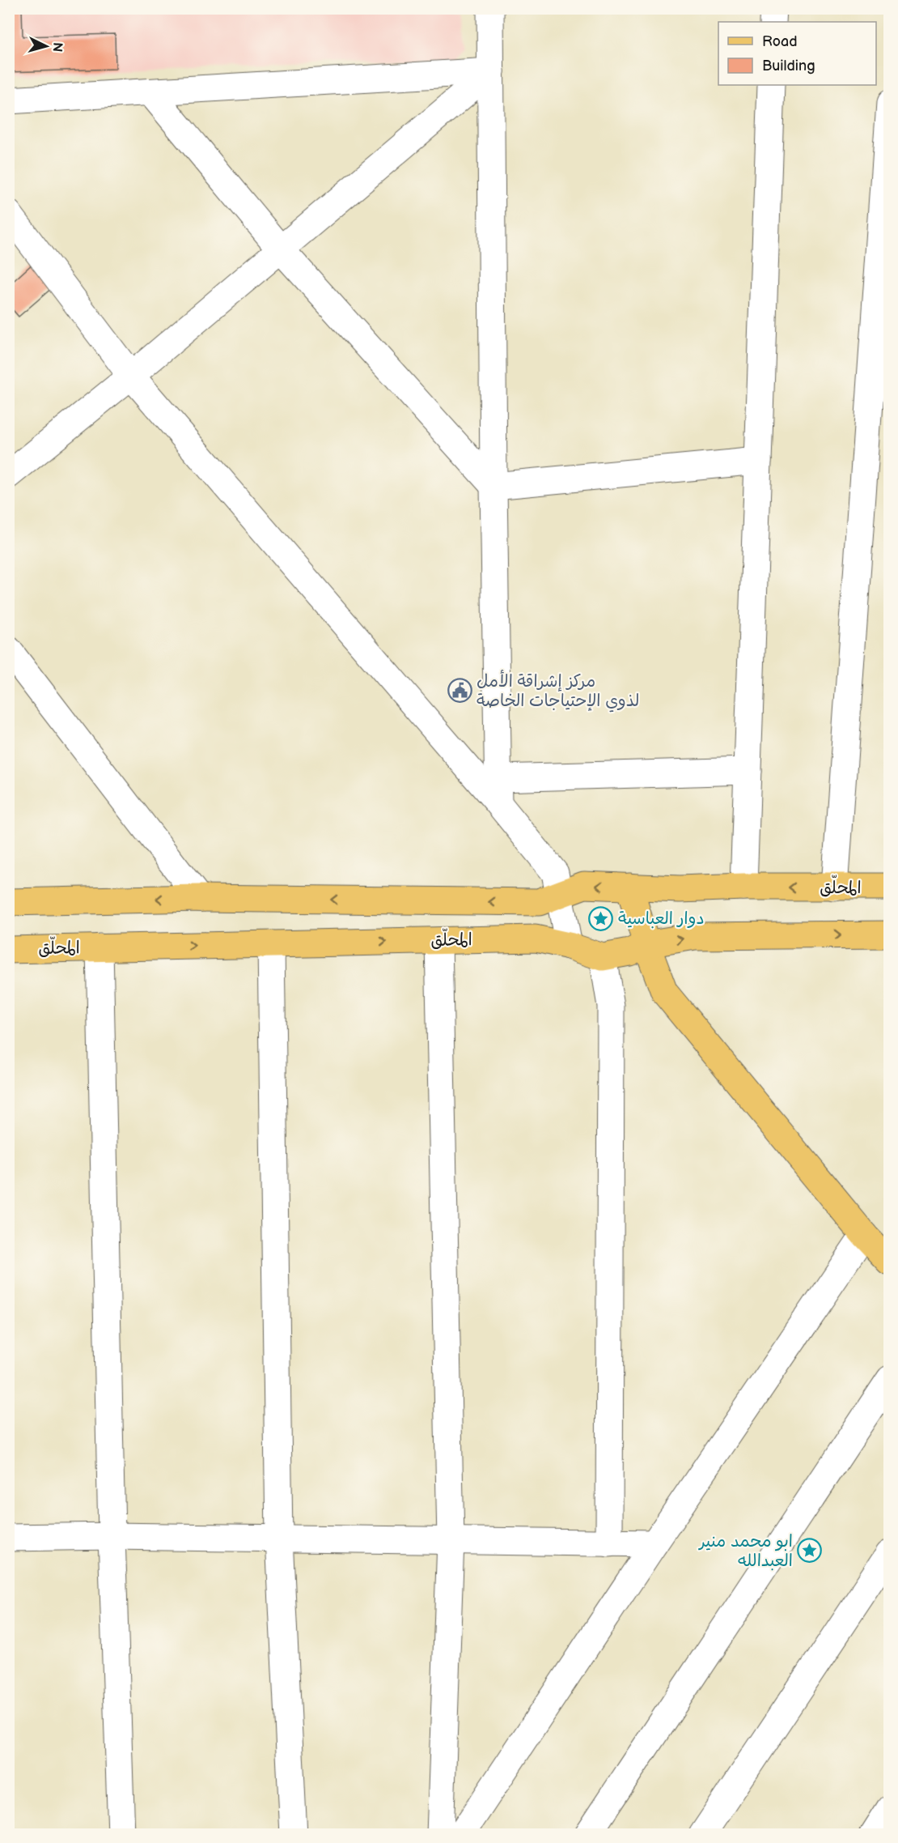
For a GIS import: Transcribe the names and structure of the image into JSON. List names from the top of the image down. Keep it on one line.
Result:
{"streets":{"main road":["المحلّق"]},"places":{"public building":["مركز إشراقة الأمل لذوي الإحتياجات الخاصة"],"place":["دوار العباسية","ابو محمد منير العبدالله"]},"legend":["Road","Building"],"north":"right"}
